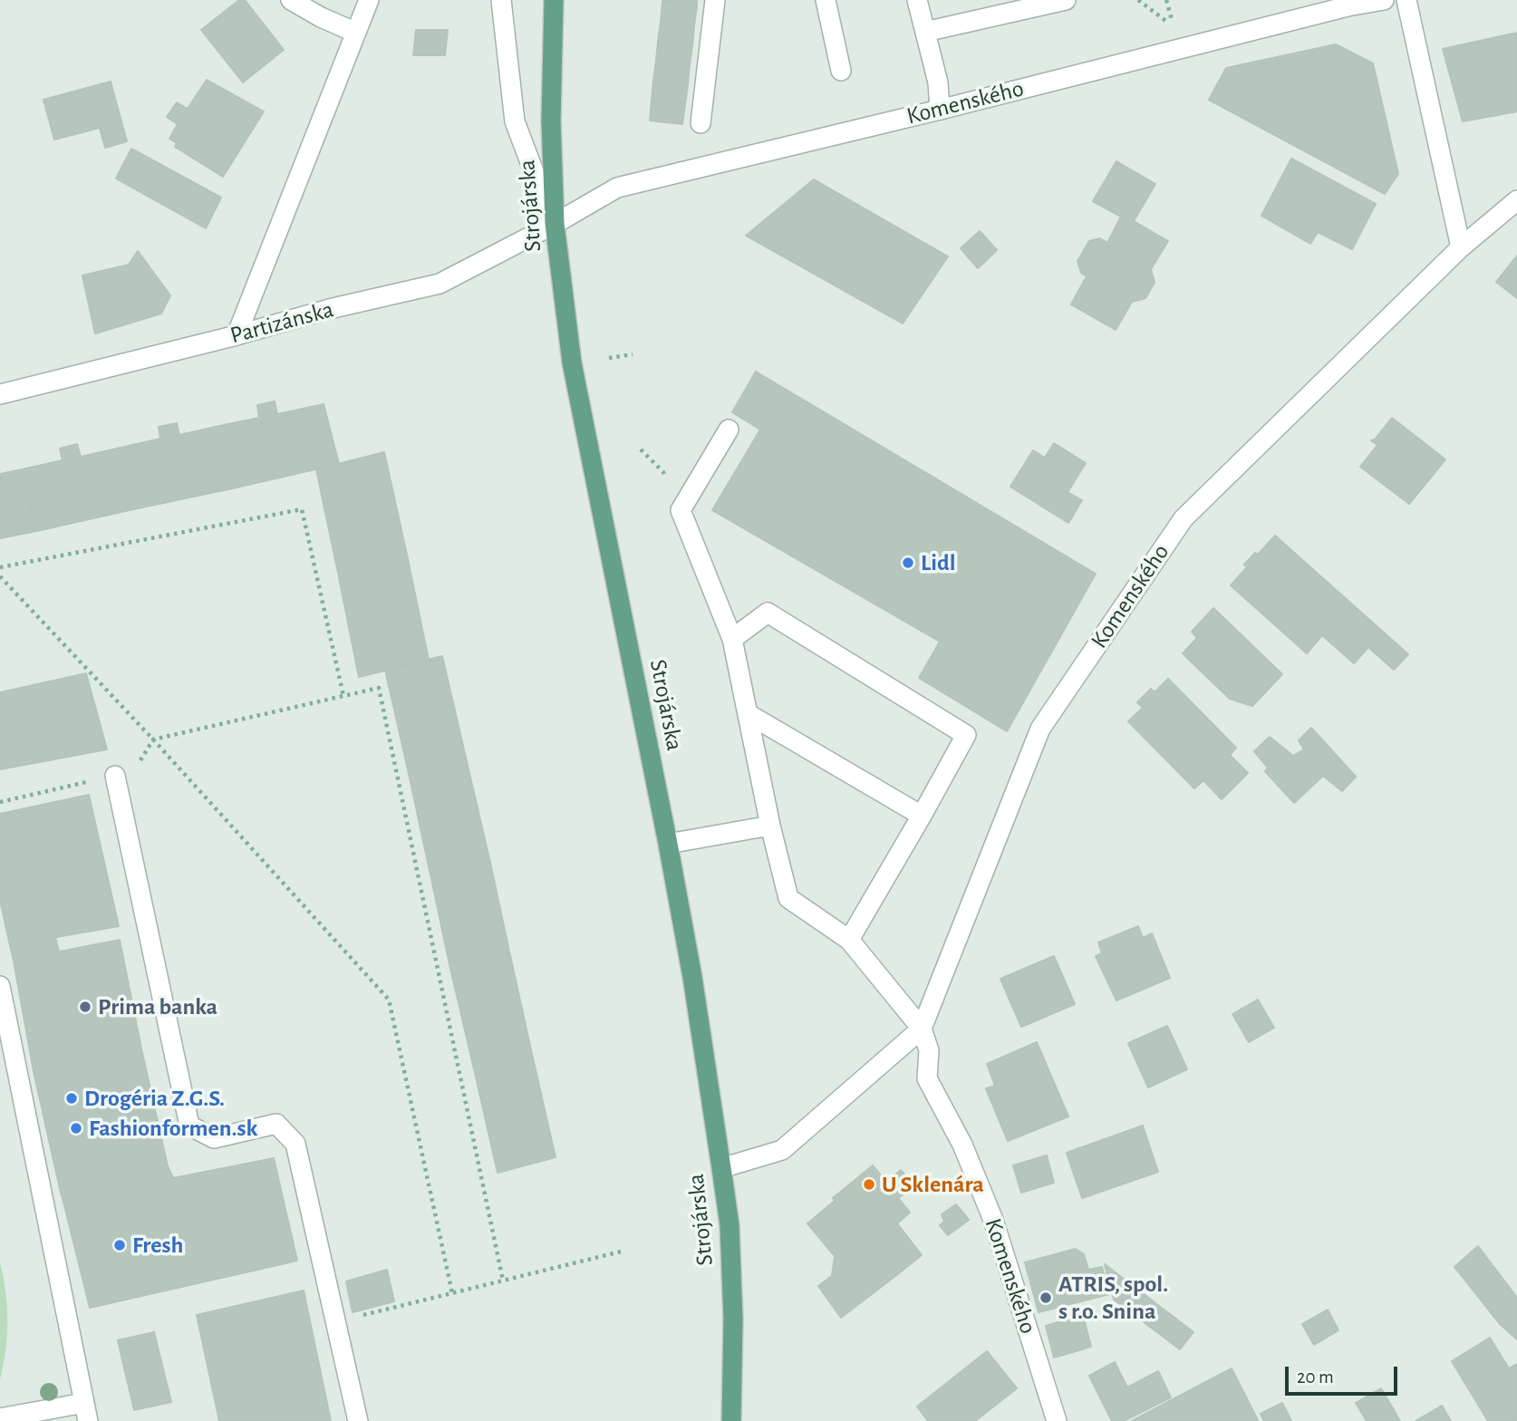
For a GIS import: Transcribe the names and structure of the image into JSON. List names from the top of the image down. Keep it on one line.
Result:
{"streets":{"main road":["Strojárska"],"street":["Komenského","Partizánska"]},"crossings":[["Komenského","Strojárska"],["Komenského","Partizánska"],["Strojárska","Partizánska"]],"places":["Lidl","Prima banka","Drogéria Z.G.S.","Fashionformen.sk","U Sklenára","Fresh","ATRIS, spol. s r.o. Snina"],"scale_bar":"20 m"}
